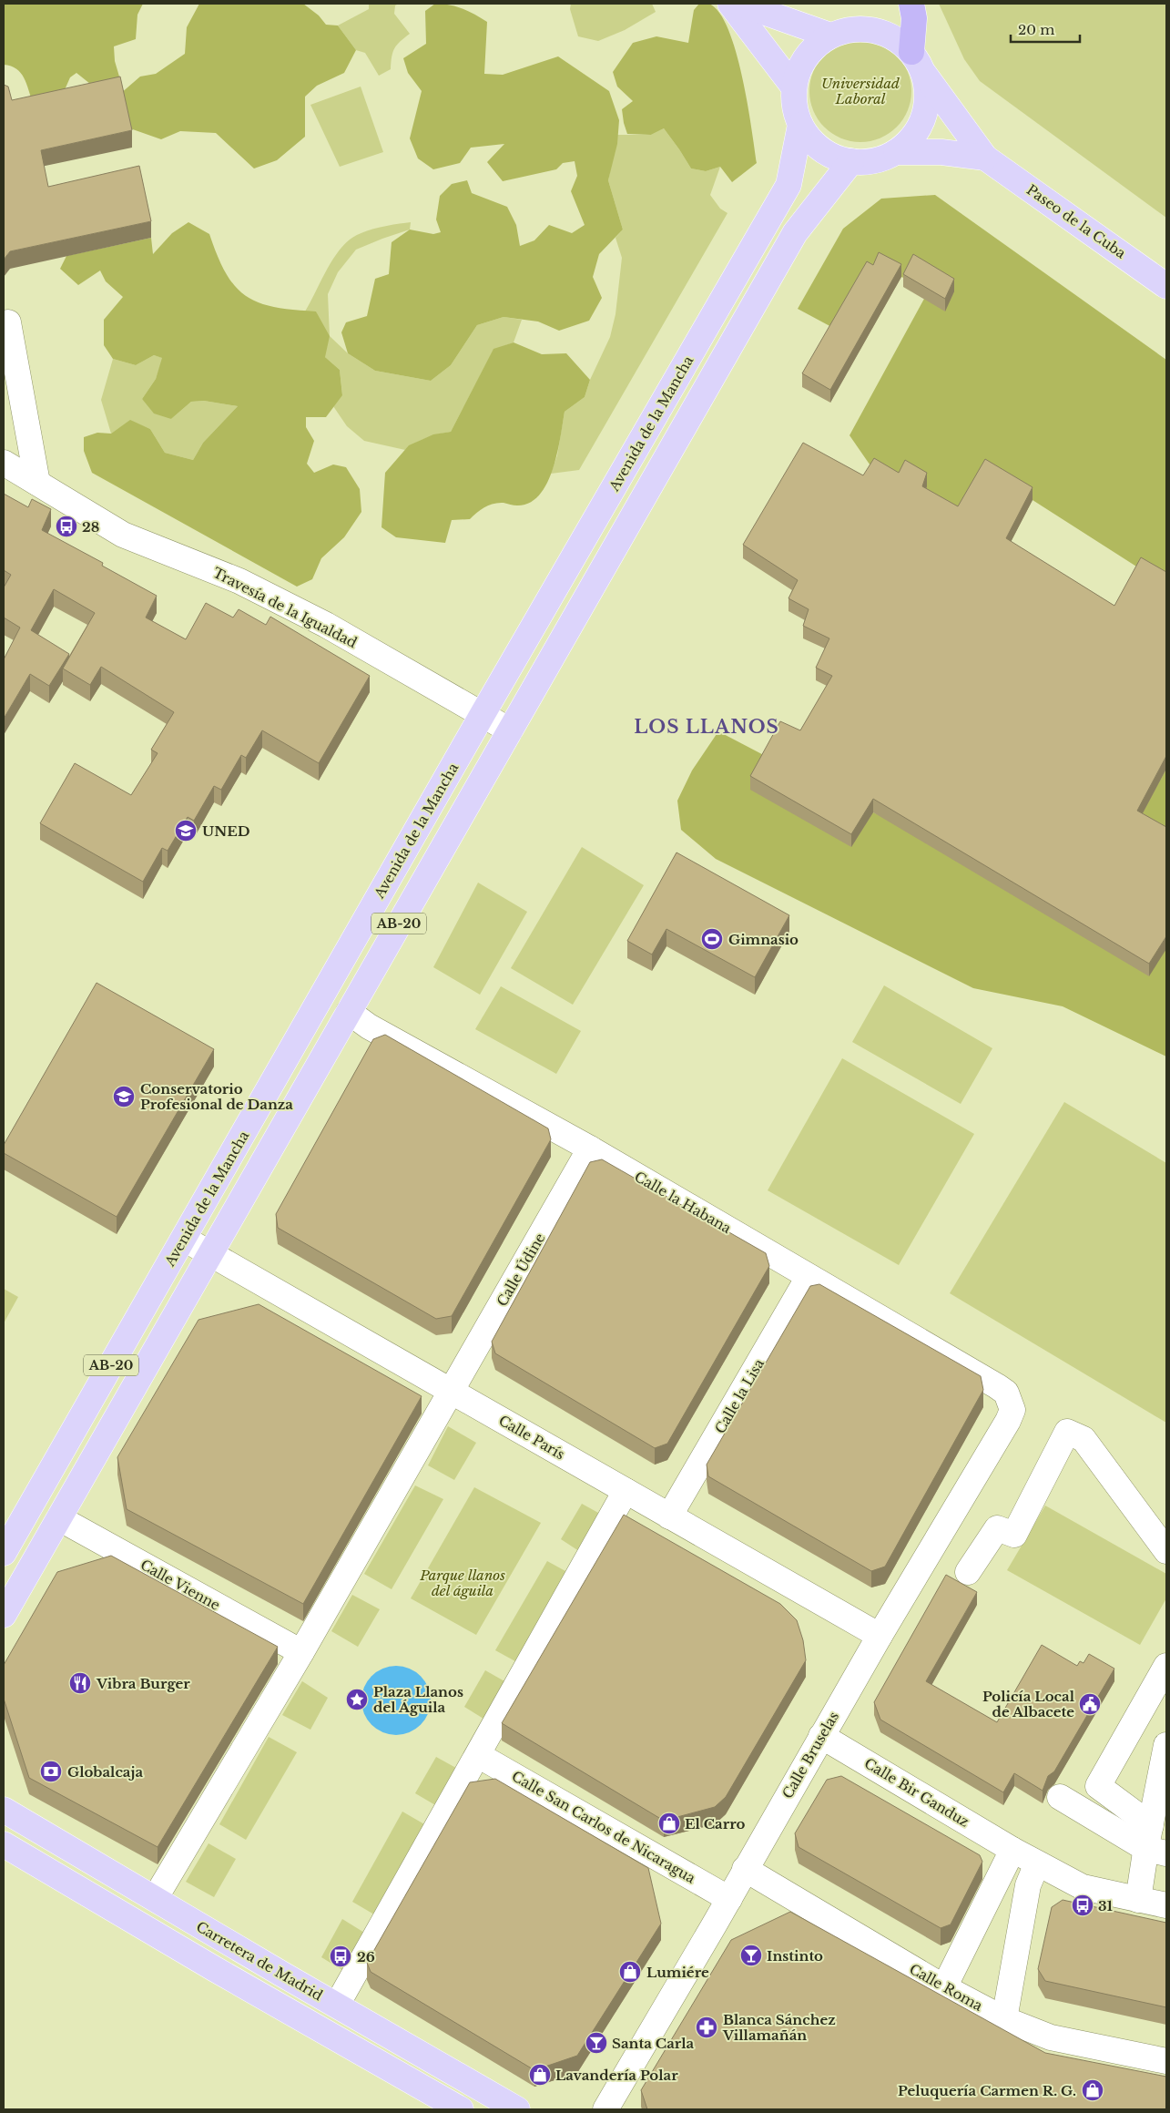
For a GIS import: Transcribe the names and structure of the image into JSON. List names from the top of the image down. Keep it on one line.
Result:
{"streets":{"main road":["Paseo de la Cuba","Avenida de la Mancha","AB-20","Carretera de Madrid"],"street":["Travesía de la Igualdad","Calle la Habana","Calle Údine","Calle la Lisa","Calle París","Calle Vienne","Calle Bruselas","Calle Bir Ganduz","Calle San Carlos de Nicaragua","Calle Roma"]},"crossings":[["Avenida de la Mancha","Travesía de la Igualdad"],["Avenida de la Mancha","AB-20"],["Avenida de la Mancha","Calle París"],["AB-20","Calle la Habana"],["AB-20","Calle París"],["AB-20","Calle Vienne"],["Calle la Habana","Calle Údine"],["Calle la Habana","Calle la Lisa"],["Calle la Habana","Calle Bruselas"],["Calle Údine","Calle París"],["Calle la Lisa","Calle París"],["Calle París","Calle Bruselas"],["Calle Bruselas","Calle Bir Ganduz"],["Calle Bruselas","Calle San Carlos de Nicaragua"],["Calle Bruselas","Calle Roma"]],"districts":["LOS LLANOS"],"parks":["Universidad Laboral","Parque llanos del águila"],"places":{"bus stop":["28","31","26"],"school or university":["UNED","Conservatorio Profesional de Danza"],"sports":["Gimnasio"],"restaurant":["Vibra Burger"],"place":["Plaza Llanos del Águila"],"public building":["Policía Local de Albacete"],"bank":["Globalcaja"],"shop":["El Carro","Lumiére","Lavandería Polar","Peluquería Carmen R. G."],"bar":["Instinto","Santa Carla"],"pharmacy":["Blanca Sánchez Villamañán"]},"scale_bar":"20 m"}
